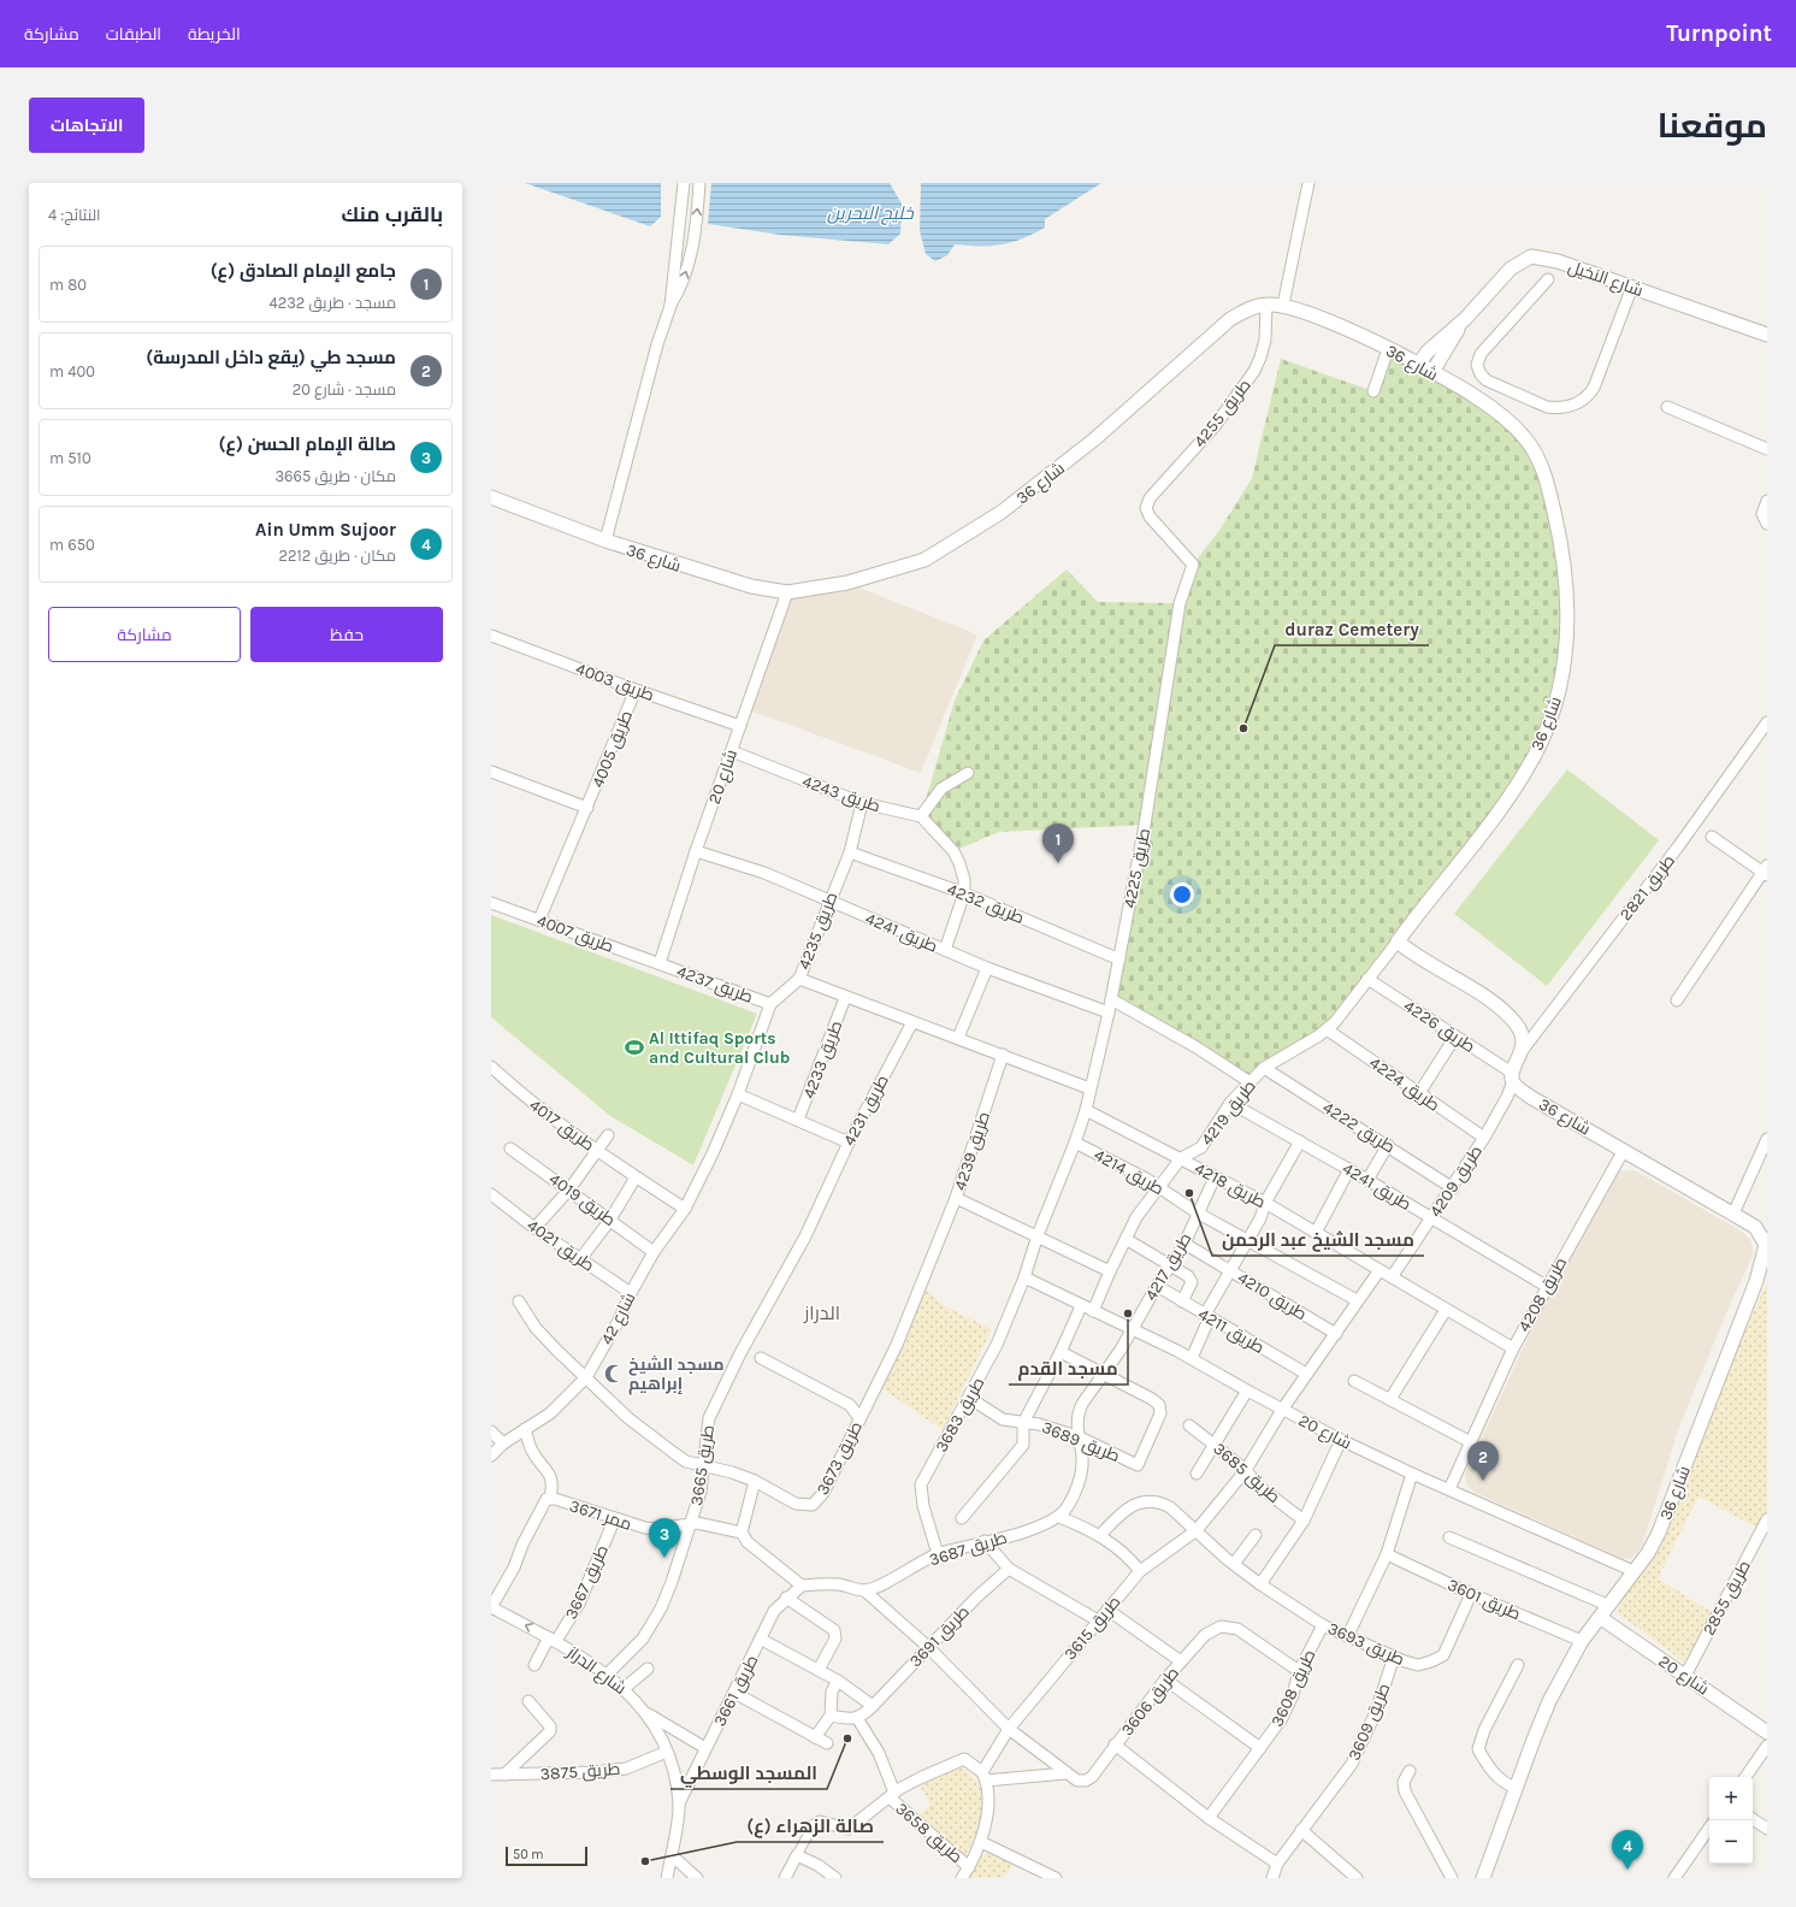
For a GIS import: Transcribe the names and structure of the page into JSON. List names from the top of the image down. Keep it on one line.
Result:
{"streets":{"street":["شارع النخيل","شارع 36","طريق 4255","طريق 4003","طريق 4005","شارع 20","طريق 4243","طريق 4225","طريق 2821","طريق 4232","طريق 4235","طريق 4241","طريق 4007","طريق 4237","طريق 4226","طريق 4233","طريق 4224","طريق 4231","طريق 4219","طريق 4017","طريق 4222","طريق 4239","طريق 4214","طريق 4209","طريق 4218","طريق 4019","طريق 4021","طريق 4217","طريق 4208","طريق 4210","شارع 42","طريق 4211","طريق 3683","طريق 3689","طريق 3673","طريق 3665","طريق 3685","ممر 3671","طريق 3687","طريق 3667","طريق 2855","طريق 3601","طريق 3615","طريق 3691","طريق 3693","شارع الدراز","طريق 3608","طريق 3661","طريق 3606","طريق 3609","طريق 3875","طريق 3658"]},"crossings":[["شارع النخيل","شارع 36"],["شارع 36","طريق 4255"],["شارع 36","شارع 20"],["شارع 36","طريق 4226"],["شارع 36","طريق 4219"],["شارع 36","طريق 4209"],["شارع 36","طريق 4208"],["شارع 36","طريق 3601"],["طريق 4255","طريق 4225"],["طريق 4003","طريق 4005"],["طريق 4003","شارع 20"],["طريق 4005","طريق 4007"],["شارع 20","طريق 4243"],["شارع 20","طريق 4225"],["شارع 20","طريق 4241"],["شارع 20","طريق 4007"],["شارع 20","طريق 4237"],["شارع 20","طريق 4219"],["شارع 20","طريق 4217"],["شارع 20","طريق 4208"],["شارع 20","طريق 3683"],["شارع 20","طريق 2855"],["شارع 20","طريق 3615"],["طريق 4243","طريق 4235"],["طريق 4225","طريق 4232"],["طريق 4225","طريق 4241"],["طريق 4225","طريق 4214"],["طريق 4225","طريق 4218"],["طريق 4225","طريق 3683"],["طريق 4232","طريق 4235"],["طريق 4235","طريق 4241"],["طريق 4235","طريق 4237"],["طريق 4235","طريق 4233"],["طريق 4235","شارع 42"],["طريق 4241","طريق 4219"],["طريق 4241","طريق 4209"],["طريق 4241","طريق 4208"],["طريق 4007","طريق 4237"],["طريق 4226","طريق 4219"],["طريق 4226","طريق 4209"],["طريق 4233","طريق 4231"],["طريق 4224","طريق 4219"],["طريق 4224","طريق 4209"],["طريق 4231","طريق 3665"],["طريق 4219","طريق 4222"],["طريق 4219","طريق 4214"],["طريق 4219","طريق 4218"],["طريق 4017","شارع 42"],["طريق 4222","طريق 4209"],["طريق 4239","طريق 3673"],["طريق 4214","طريق 4217"],["طريق 4209","طريق 4218"],["طريق 4218","طريق 4217"],["طريق 4218","طريق 4208"],["طريق 4019","شارع 42"],["طريق 4021","شارع 42"],["طريق 4217","طريق 4210"],["طريق 4217","طريق 4211"],["شارع 42","طريق 3673"],["طريق 3683","طريق 3689"],["طريق 3683","طريق 3687"],["طريق 3673","طريق 3665"],["طريق 3665","ممر 3671"],["طريق 3665","شارع الدراز"],["طريق 3685","طريق 3615"],["ممر 3671","طريق 3667"],["طريق 3687","طريق 3606"],["طريق 3667","شارع الدراز"],["طريق 3601","طريق 3693"],["طريق 3615","طريق 3693"],["طريق 3615","طريق 3606"],["طريق 3615","طريق 3658"],["طريق 3691","طريق 3606"],["طريق 3693","طريق 3608"],["طريق 3693","طريق 3609"],["شارع الدراز","طريق 3661"],["شارع الدراز","طريق 3875"],["طريق 3608","طريق 3606"]],"districts":["الدراز"],"water":["خليج البحرين"],"places":{"other":["duraz Cemetery","مسجد الشيخ عبد الرحمن","مسجد القدم","المسجد الوسطي","(ع) صالة الزهراء"],"sports":["Al Ittifaq Sports and Cultural Club"],"mosque":["مسجد الشيخ إبراهيم"]},"scale_bar":"50 m","page":{"header":"Turnpoint","nav":["الخريطة","الطبقات","مشاركة"],"title":"موقعنا","buttons":["الاتجاهات",["حفظ","مشاركة"]],"heading":["بالقرب منك","النتائج: 4"],"list":[{"mark":"1","name":"جامع الإمام الصادق (ع)","note":"مسجد · طريق 4232","value":"80 m"},{"mark":"2","name":"مسجد طي (يقع داخل المدرسة)","note":"مسجد · شارع 20","value":"400 m"},{"mark":"3","name":"صالة الإمام الحسن (ع)","note":"مكان · طريق 3665","value":"510 m"},{"mark":"4","name":"Ain Umm Sujoor","note":"مكان · طريق 2212","value":"650 m"}],"pins":["1","2","3","4"],"map_buttons":["+","−"],"scale":"50 m"}}
